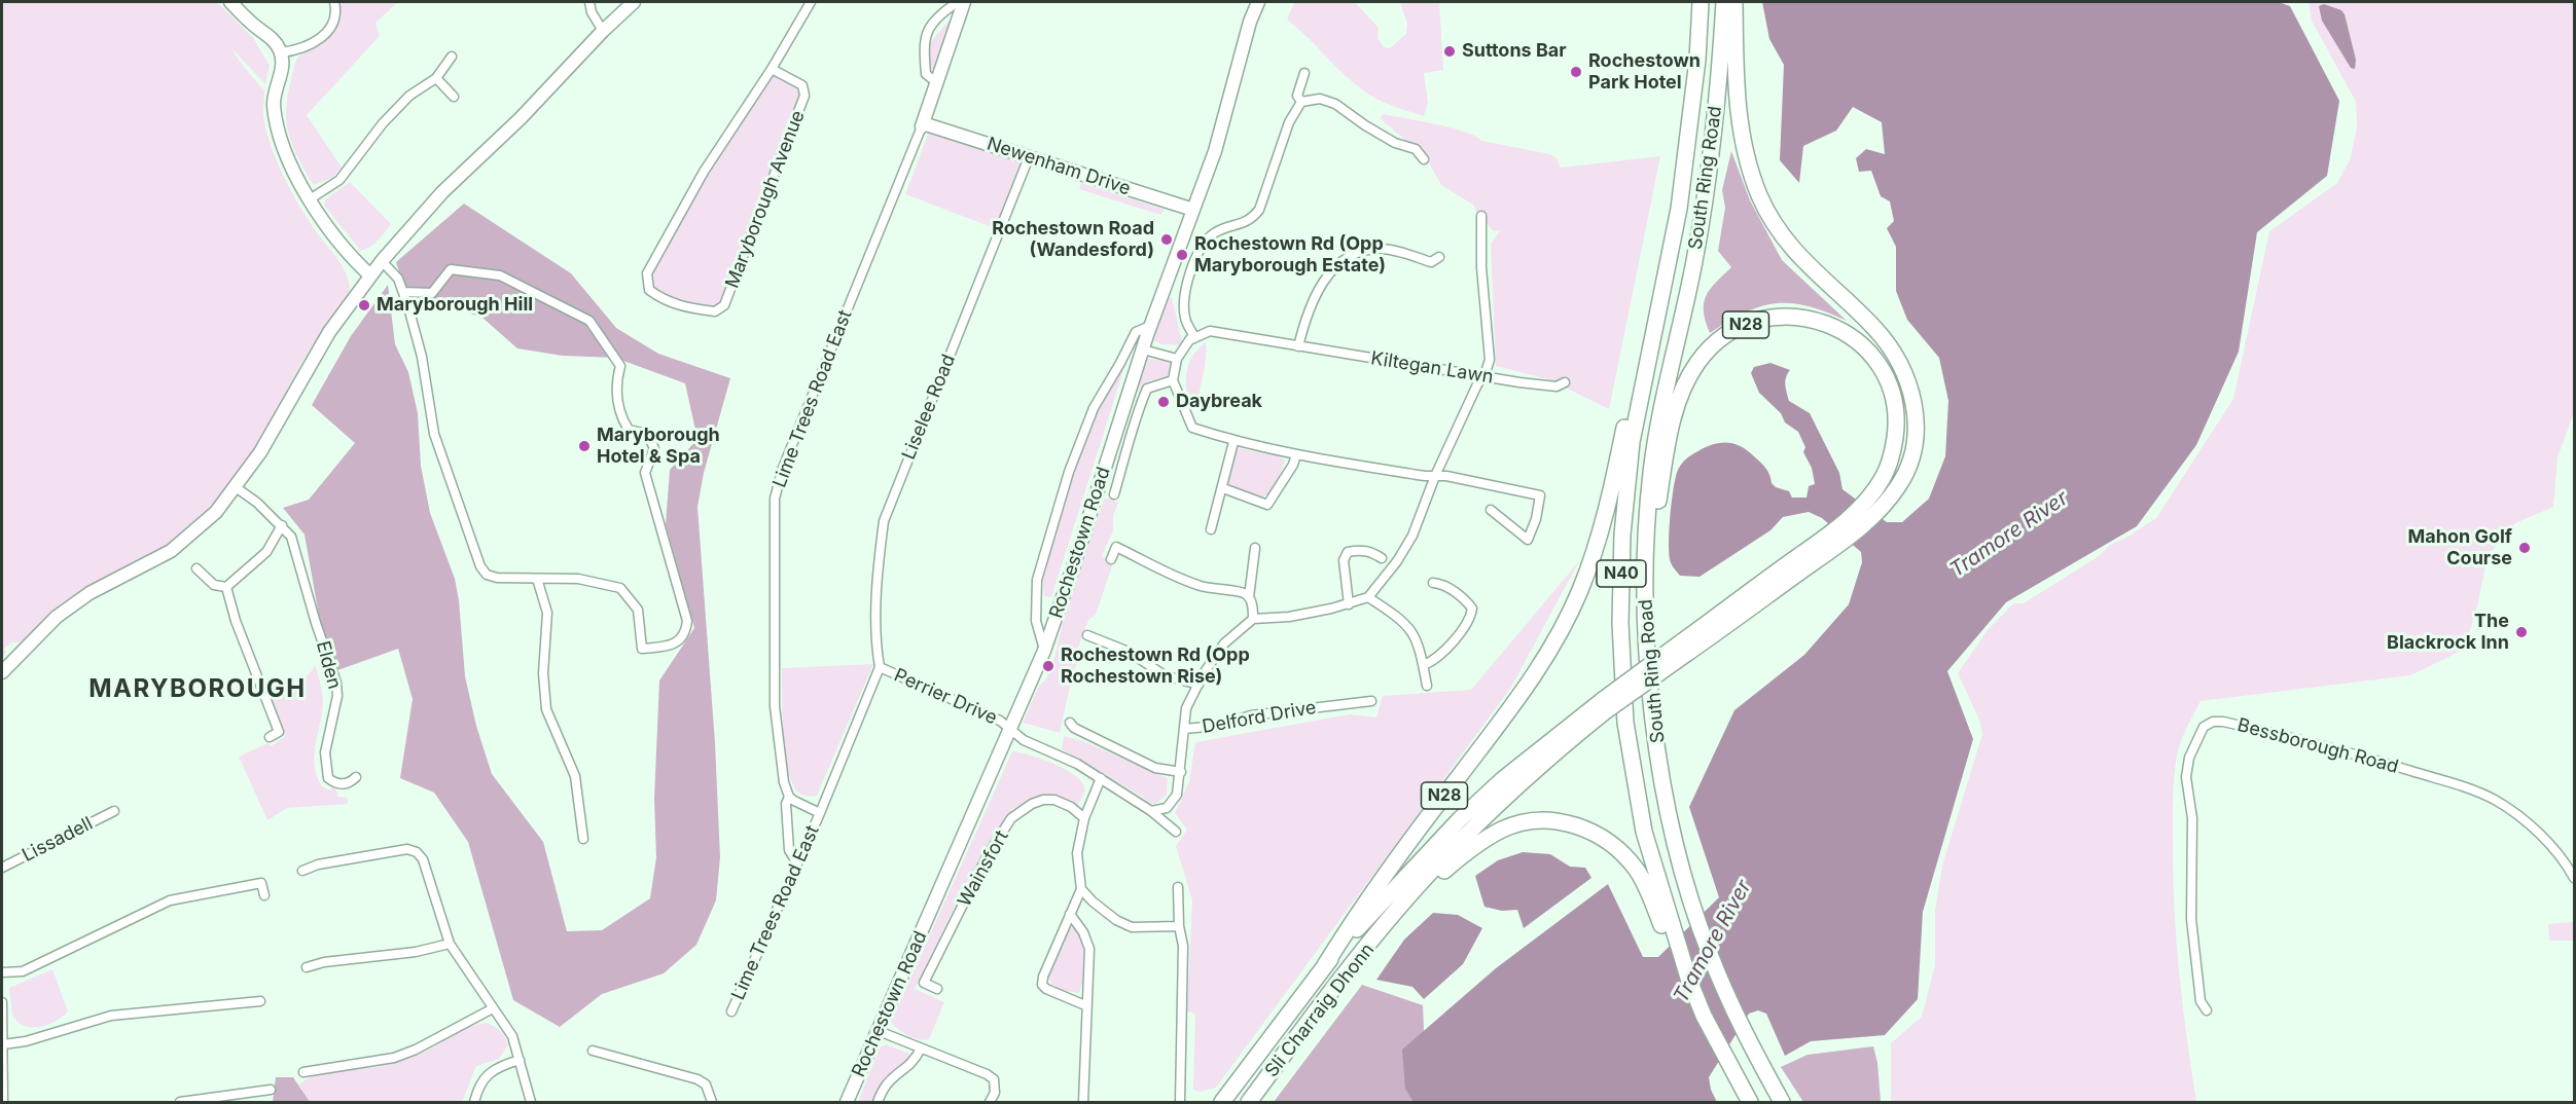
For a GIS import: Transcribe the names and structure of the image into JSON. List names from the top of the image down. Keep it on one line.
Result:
{"streets":{"highway":["South Ring Road","N28","N40","Sli Charraig Dhonn"],"street":["Newenham Drive","Maryborough Avenue","Kiltegan Lawn","Lime Trees Road East","Liselee Road","Rochestown Road","Elden","Perrier Drive","Delford Drive","Bessborough Road","Lissadell","Wainsfort"]},"crossings":[["Newenham Drive","Lime Trees Road East"],["Newenham Drive","Liselee Road"],["Newenham Drive","Rochestown Road"],["South Ring Road","N28"],["N28","Sli Charraig Dhonn"],["Lime Trees Road East","Liselee Road"],["Lime Trees Road East","Perrier Drive"],["Liselee Road","Perrier Drive"],["Rochestown Road","Perrier Drive"],["Perrier Drive","Delford Drive"]],"districts":["MARYBOROUGH"],"water":["Tramore River"],"places":["Suttons Bar","Rochestown Park Hotel","Rochestown Road (Wandesford)","Rochestown Rd (Opp Maryborough Estate)","Maryborough Hill","Daybreak","Maryborough Hotel & Spa","Mahon Golf Course","The Blackrock Inn","Rochestown Rd (Opp Rochestown Rise)"]}
